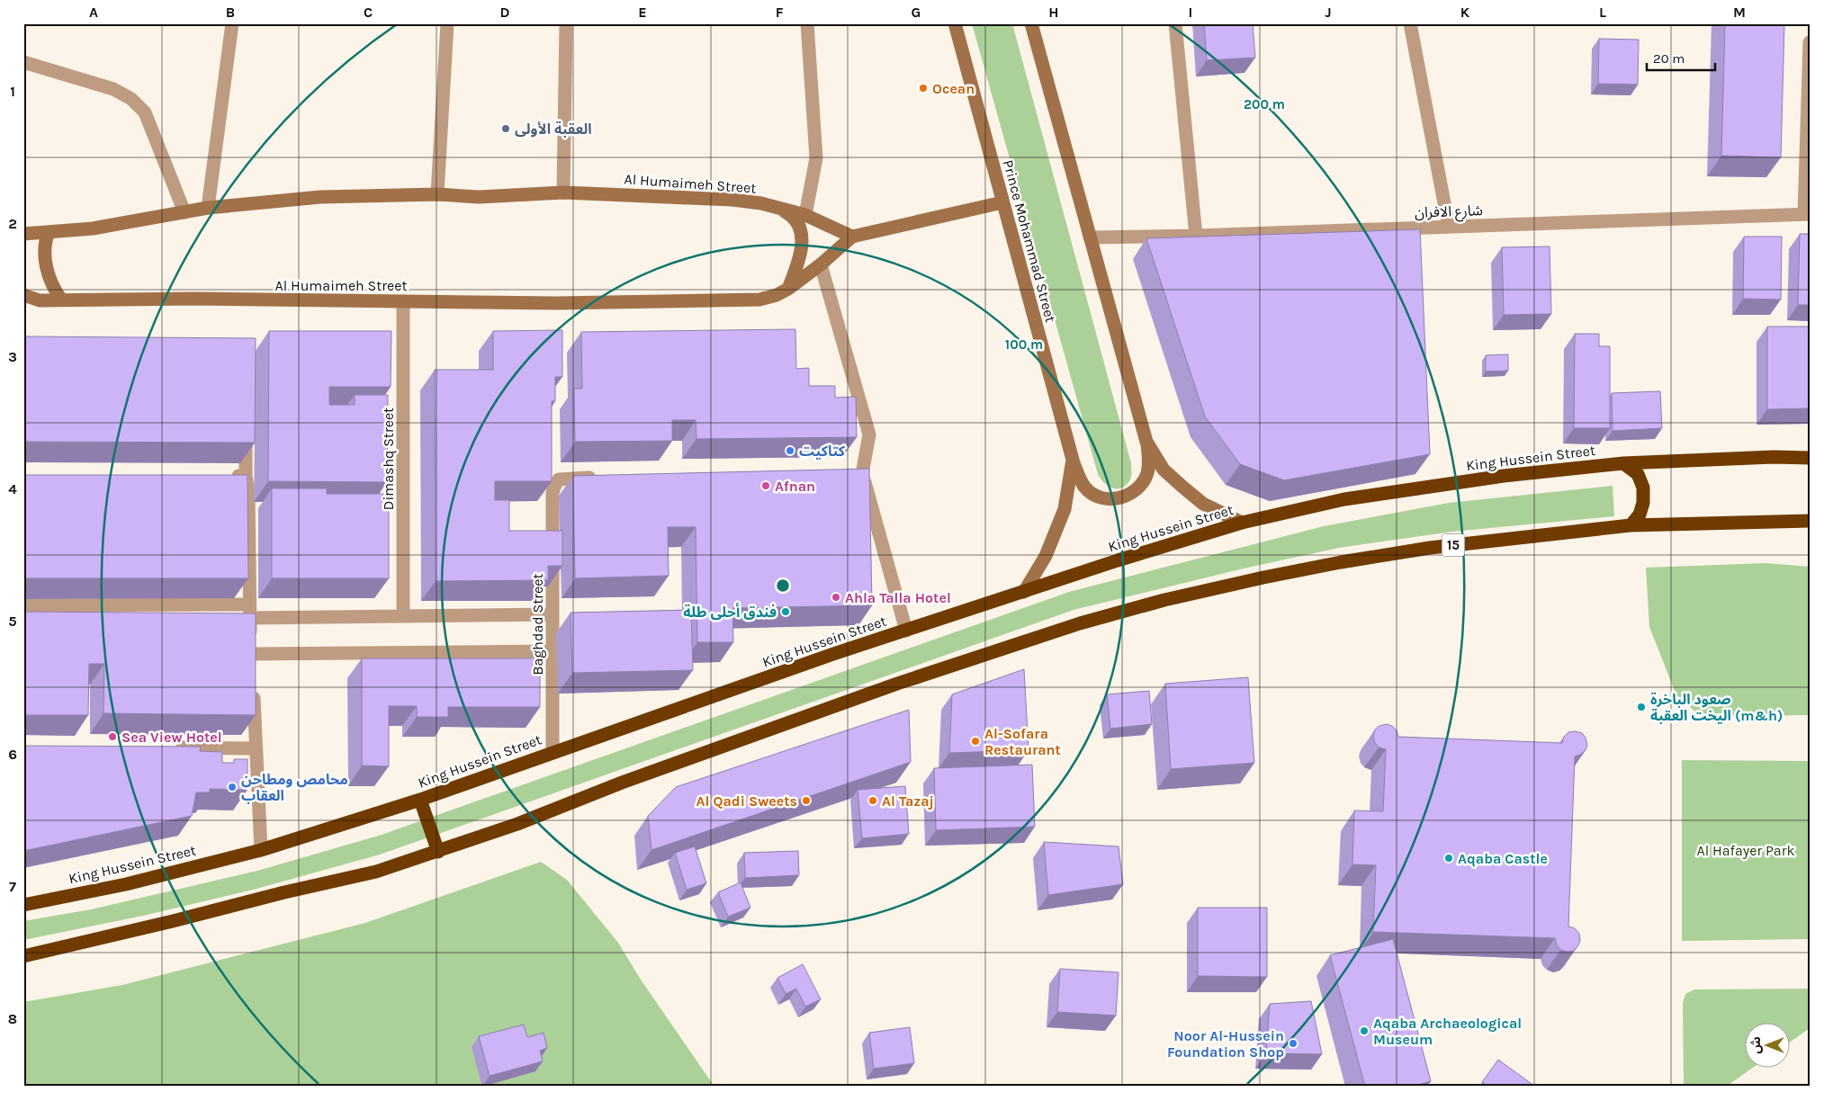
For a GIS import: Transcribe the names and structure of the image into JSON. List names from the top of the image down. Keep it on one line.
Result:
{"streets":{"highway":["King Hussein Street","15"],"street":["Al Humaimeh Street","شارع الافران","Prince Mohammad Street","Dimashq Street","Baghdad Street"]},"crossings":[["Al Humaimeh Street","Dimashq Street"],["Prince Mohammad Street","King Hussein Street"],["King Hussein Street","Baghdad Street"]],"parks":["Al Hafayer Park"],"places":["Ocean","العقبة الأولى","كتاكيت","Afnan","Ahla Talla Hotel","فندق أحلى طلة","صعود الباخرة اليخت العقبة (m&h)","Sea View Hotel","Al-Sofara Restaurant","محامص ومطاحن العقاب","Al Qadi Sweets","Al Tazaj","Aqaba Castle","Aqaba Archaeological Museum","Noor Al-Hussein Foundation Shop"],"scale_bar":"20 m","north":"left","grid":{"columns":["A","B","C","D","E","F","G","H","I","J","K","L","M"],"rows":["1","2","3","4","5","6","7","8"]},"rings":["200 m","100 m"]}
